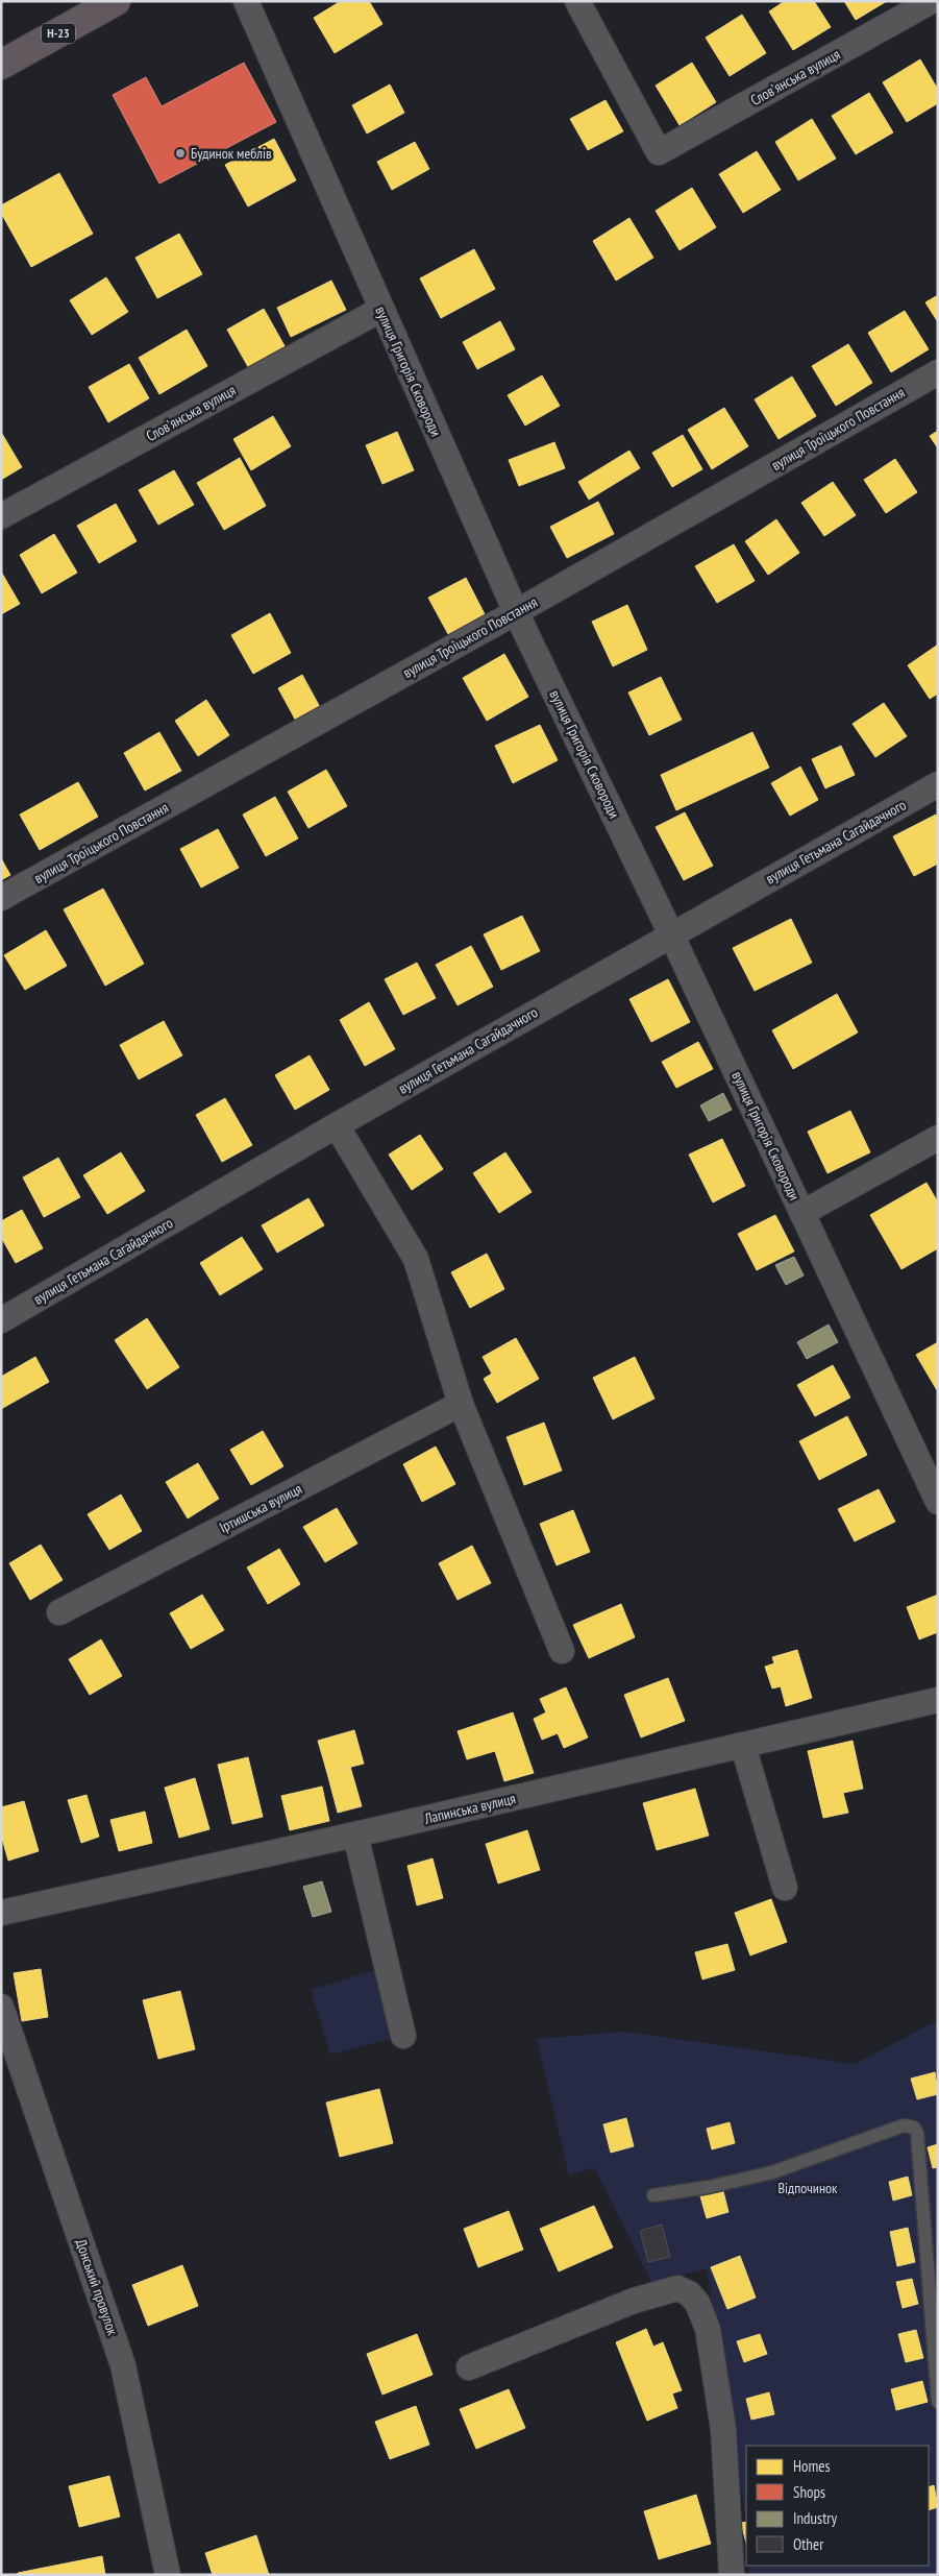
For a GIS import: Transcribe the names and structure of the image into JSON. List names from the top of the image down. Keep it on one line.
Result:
{"streets":{"main road":["Н-23"],"street":["Словʼянська вулиця","вулиця Григорія Сковороди","вулиця Троїцького Повстання","вулиця Гетьмана Сагайдачного","Іртишська вулиця","Лапинська вулиця","Донський провулок"]},"crossings":[["Словʼянська вулиця","вулиця Григорія Сковороди"],["вулиця Григорія Сковороди","вулиця Троїцького Повстання"],["вулиця Григорія Сковороди","вулиця Гетьмана Сагайдачного"]],"parks":["Відпочинок"],"places":["Будинок меблів"],"legend":["Homes","Shops","Industry","Other"]}
